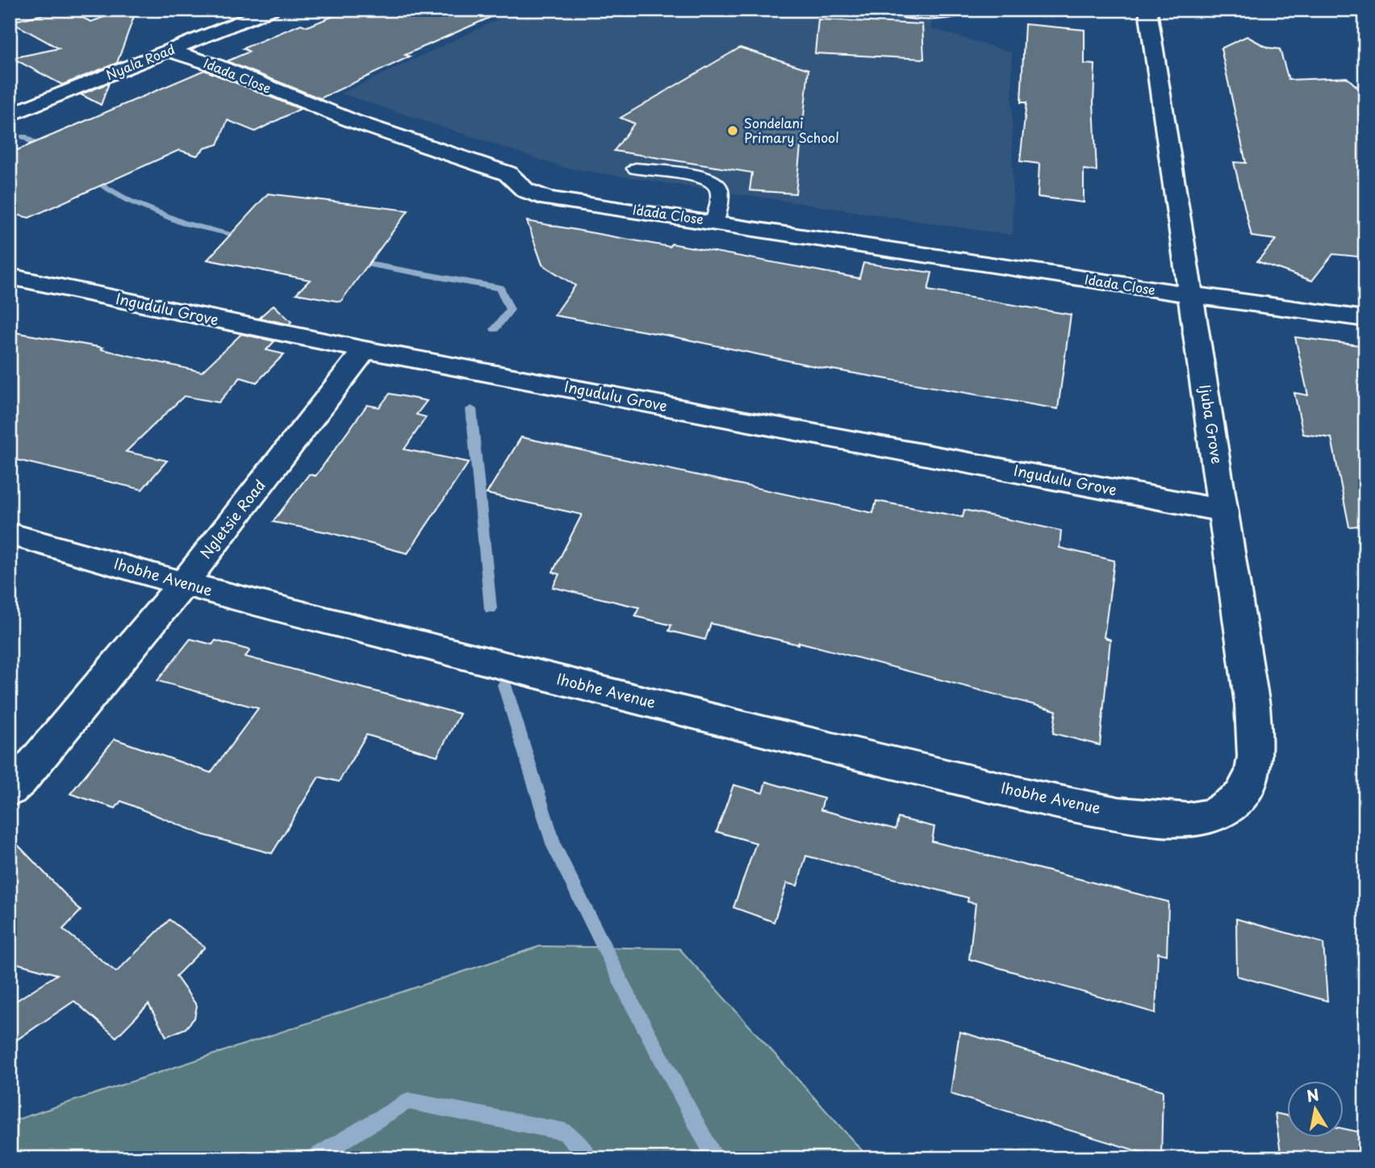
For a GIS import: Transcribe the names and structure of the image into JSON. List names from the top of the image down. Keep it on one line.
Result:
{"streets":{"street":["Nyala Road","Idada Close","Ingudulu Grove","Ijuba Grove","Ngletsie Road","Ihobhe Avenue"]},"crossings":[["Nyala Road","Idada Close"],["Idada Close","Ijuba Grove"],["Ingudulu Grove","Ijuba Grove"],["Ingudulu Grove","Ngletsie Road"],["Ijuba Grove","Ihobhe Avenue"],["Ngletsie Road","Ihobhe Avenue"]],"places":["Sondelani Primary School"],"north":"top"}
